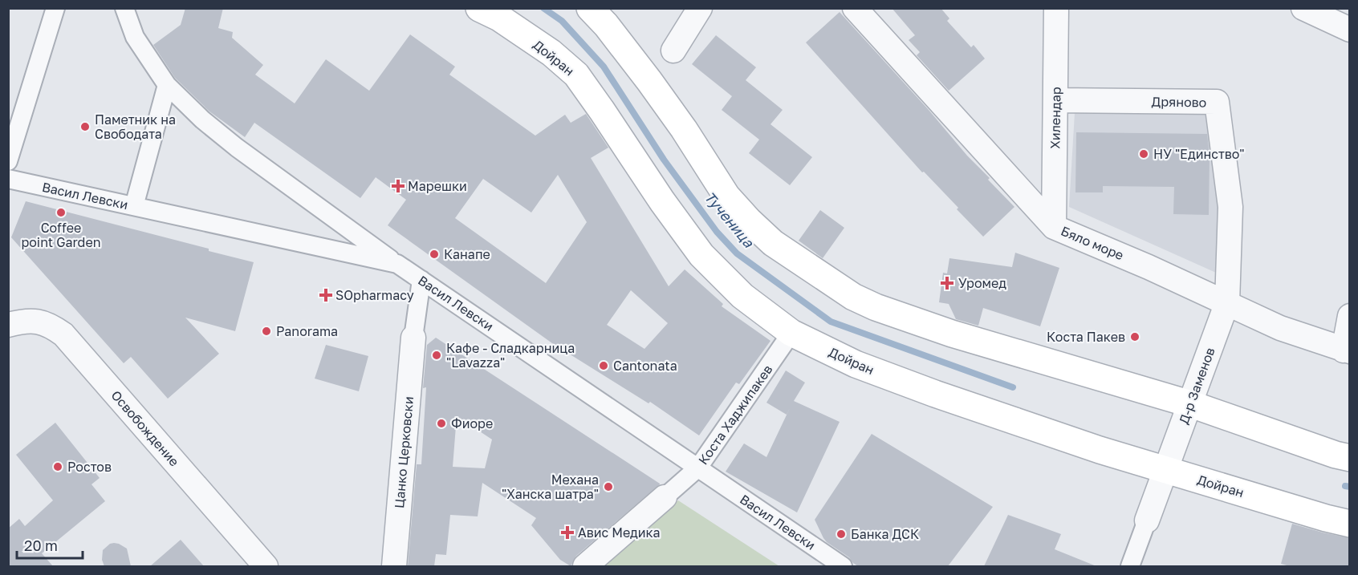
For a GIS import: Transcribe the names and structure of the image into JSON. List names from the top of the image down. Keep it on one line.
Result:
{"streets":{"main road":["Дойран"],"street":["Дряново","Хилендар","Васил Левски","Бяло море","Д-р Заменов","Коста Хаджипакев","Освобождение","Цанко Церковски"]},"crossings":[["Дойран","Д-р Заменов"],["Дойран","Коста Хаджипакев"],["Дряново","Хилендар"],["Дряново","Бяло море"],["Дряново","Д-р Заменов"],["Хилендар","Бяло море"],["Васил Левски","Коста Хаджипакев"],["Бяло море","Д-р Заменов"]],"water":["Тученица"],"places":{"other":["Паметник на Свободата","НУ \"Единство\"","Coffee point Garden","Канапе","Panorama","Коста Пакев","Кафе - Сладкарница \"Lavazza\"","Cantonata","Фиоре","Ростов","Механа \"Ханска шатра\"","Банка ДСК"],"health":["Марешки","Уромед","SOpharmacy","Авис Медика"]},"scale_bar":"20 m"}
